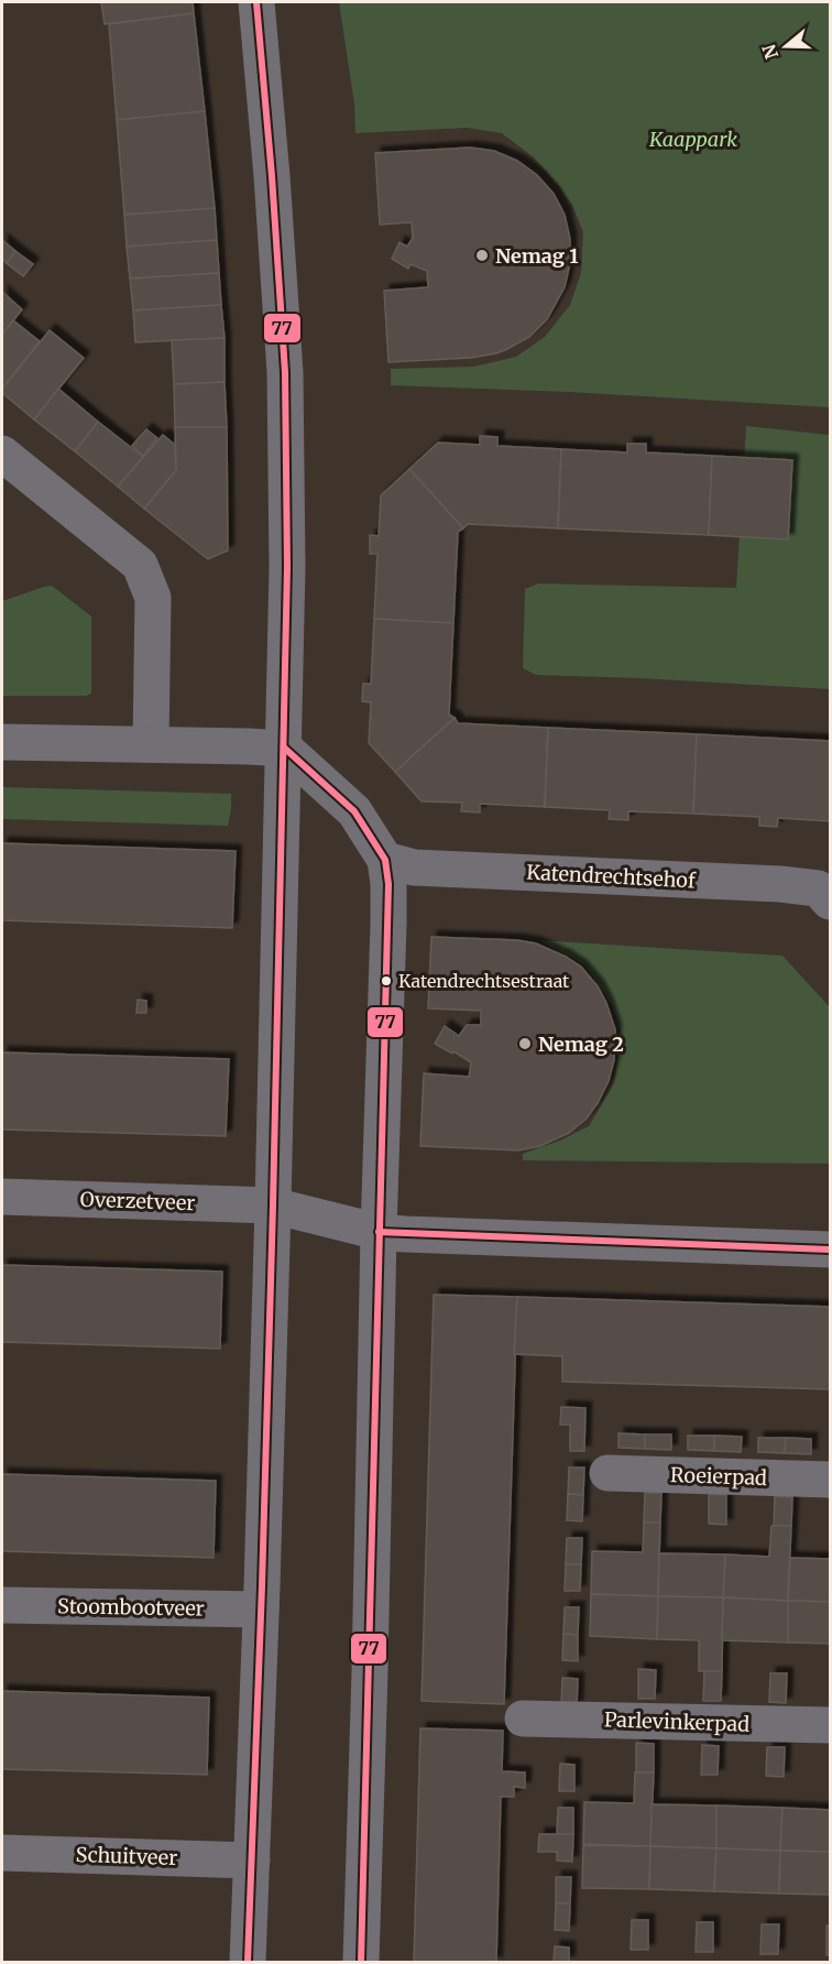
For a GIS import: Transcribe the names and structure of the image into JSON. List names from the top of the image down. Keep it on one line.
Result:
{"streets":{"street":["Katendrechtsehof","Overzetveer","Roeierpad","Stoombootveer","Parlevinkerpad","Schuitveer"]},"parks":["Kaappark"],"places":["Nemag 1","Katendrechtsestraat","Nemag 2"],"lines":["transit line 77"],"north":"left"}
